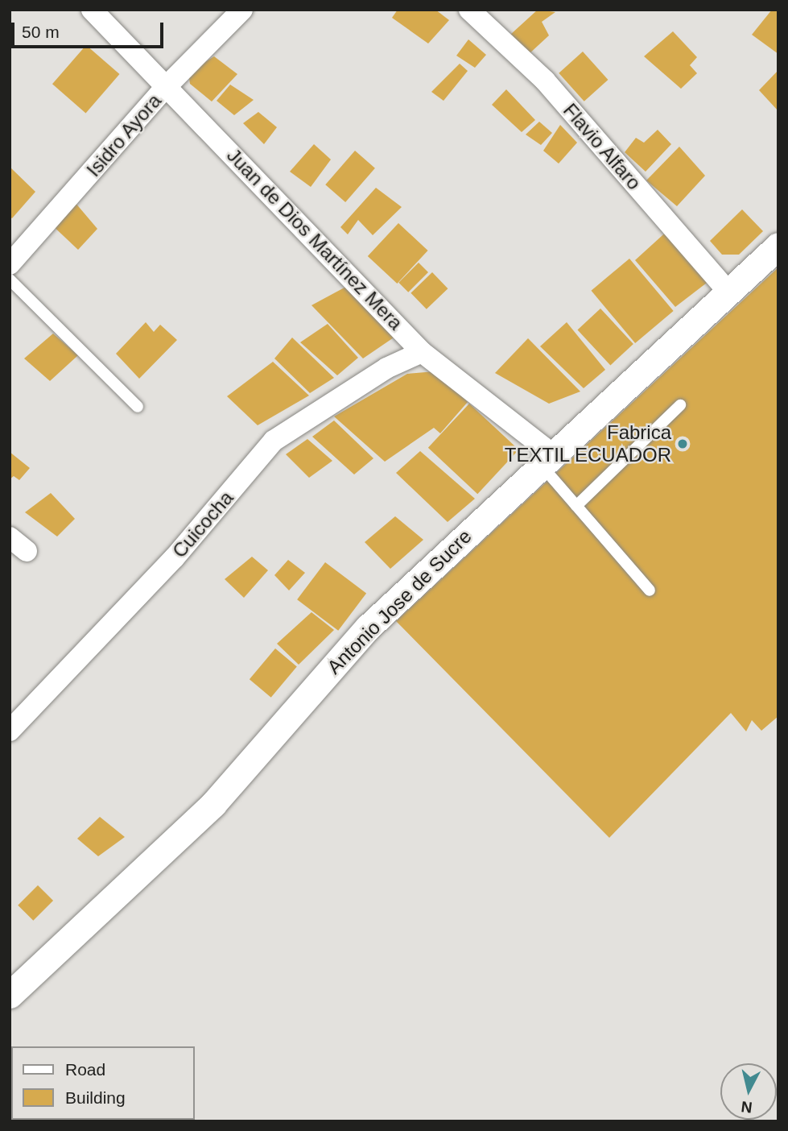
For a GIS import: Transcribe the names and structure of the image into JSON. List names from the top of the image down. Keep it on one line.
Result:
{"streets":{"street":["Isidro Ayora","Flavio Alfaro","Juan de Dios Martínez Mera","Cuicocha","Antonio Jose de Sucre"]},"crossings":[["Isidro Ayora","Juan de Dios Martínez Mera"],["Flavio Alfaro","Antonio Jose de Sucre"],["Juan de Dios Martínez Mera","Cuicocha"],["Juan de Dios Martínez Mera","Antonio Jose de Sucre"]],"places":["Fabrica TEXTIL ECUADOR"],"legend":["Road","Building"],"scale_bar":"50 m","north":"bottom"}
